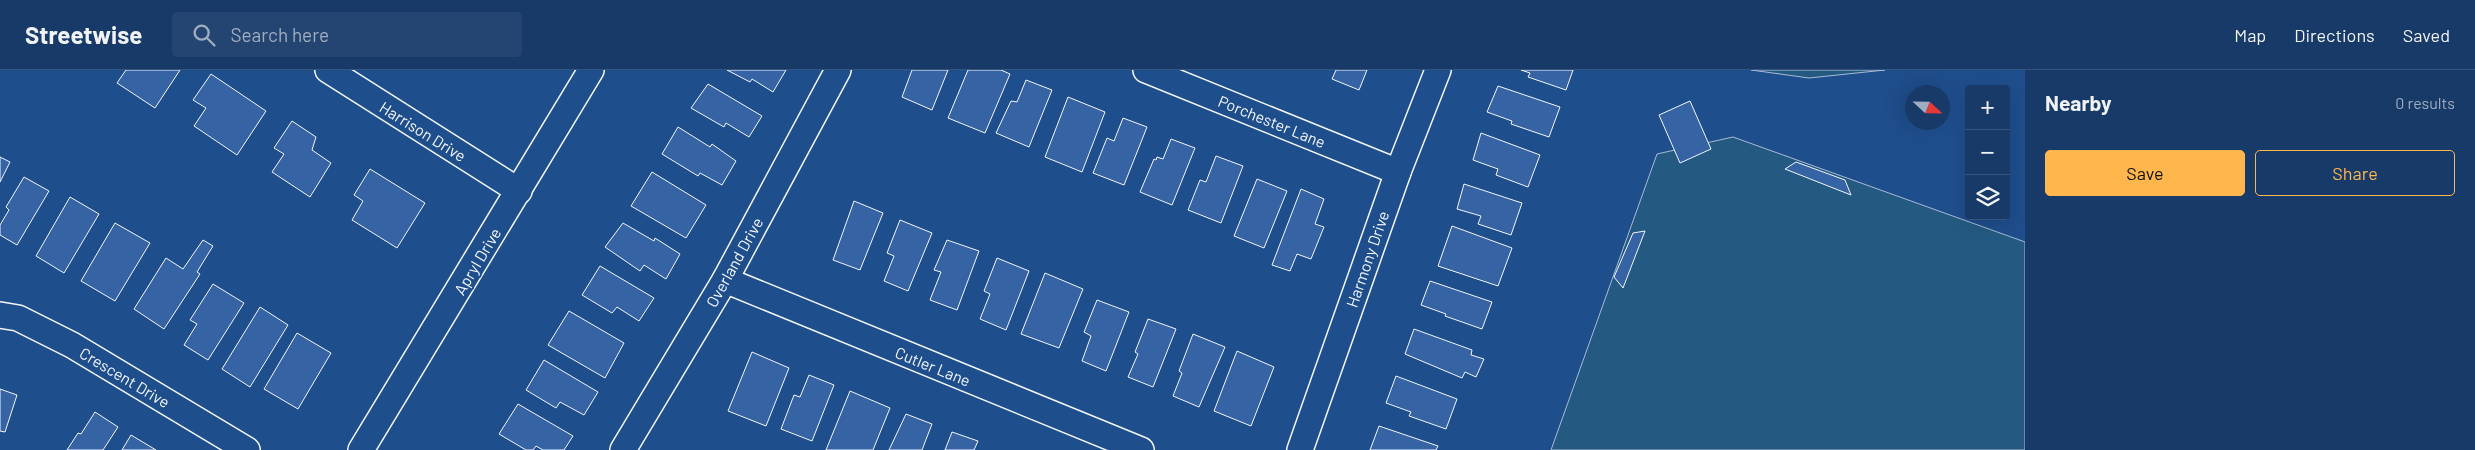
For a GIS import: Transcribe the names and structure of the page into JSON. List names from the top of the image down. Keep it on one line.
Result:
{"streets":{"street":["Porchester Lane","Harrison Drive","Harmony Drive","Apryl Drive","Overland Drive","Cutler Lane","Crescent Drive"]},"crossings":[["Porchester Lane","Harmony Drive"],["Harrison Drive","Apryl Drive"],["Overland Drive","Cutler Lane"]],"north":"right","page":{"header":"Streetwise","search":"Search here","nav":["Map","Directions","Saved"],"heading":["Nearby","0 results"],"map_buttons":["+","−"],"buttons":["Save","Share"]}}
